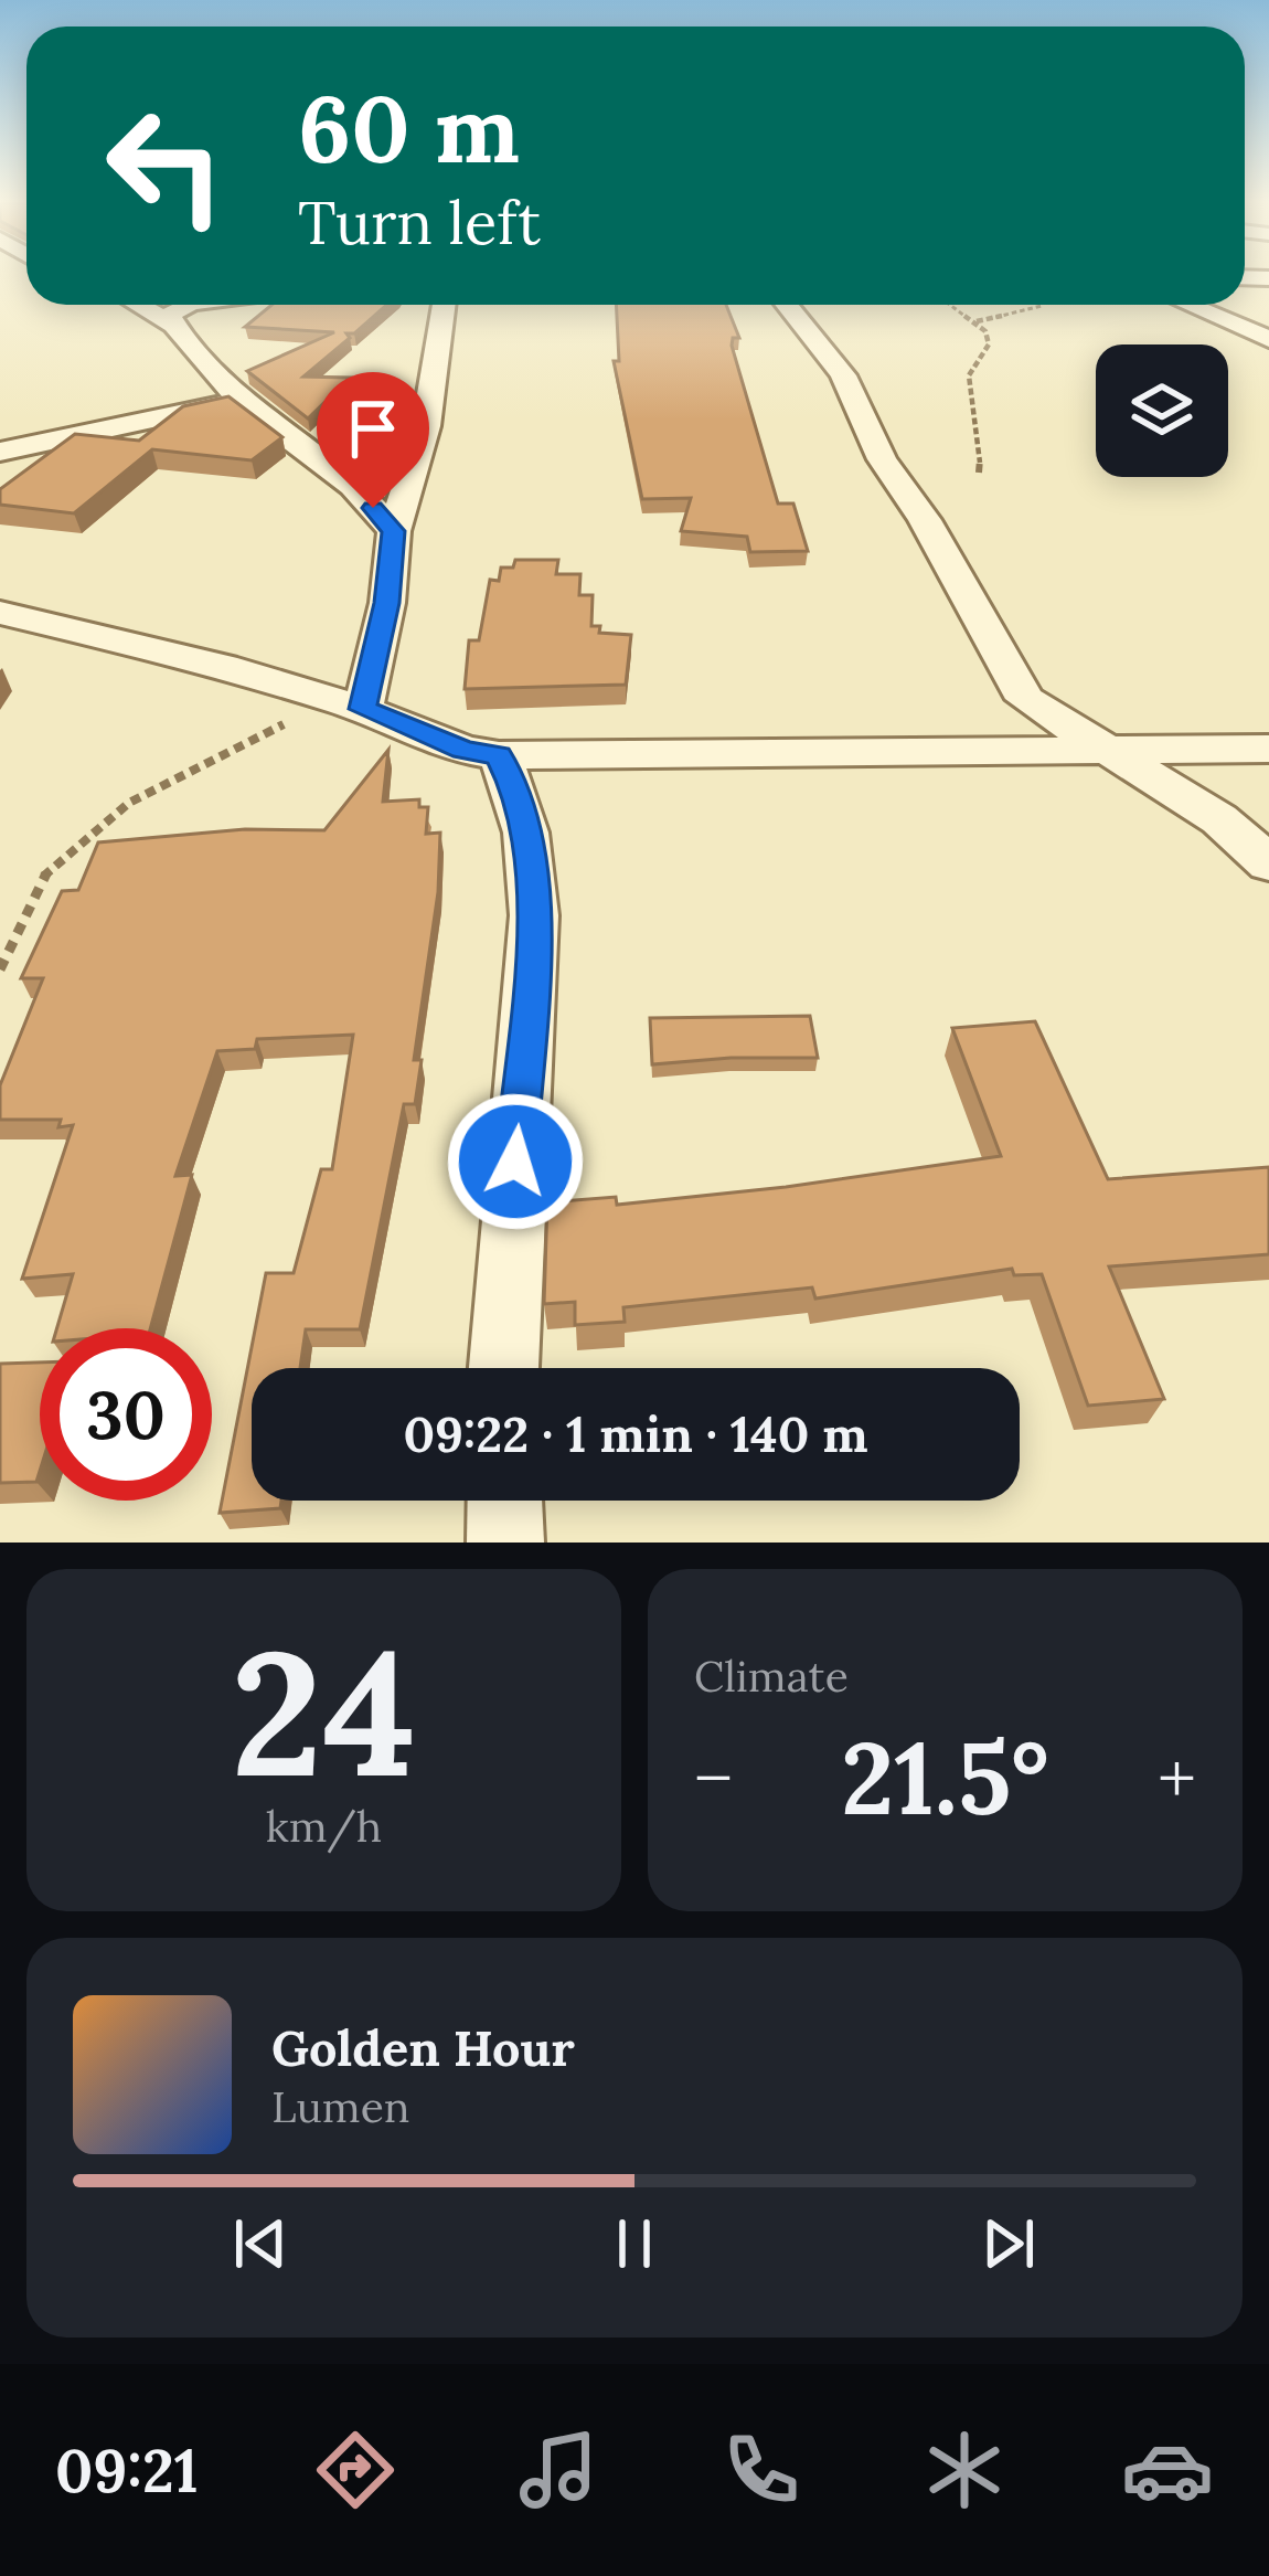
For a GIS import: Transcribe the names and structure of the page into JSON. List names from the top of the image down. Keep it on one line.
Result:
{"page":{"turn":["60 m","Turn left"],"limit":"30","trip":"09:22 · 1 min · 140 m","tile":[["24","km/h"],"Climate"],"heat":["−","21.5°","+"],"song":["Golden Hour","Lumen"],"tabs":"09:21"}}
